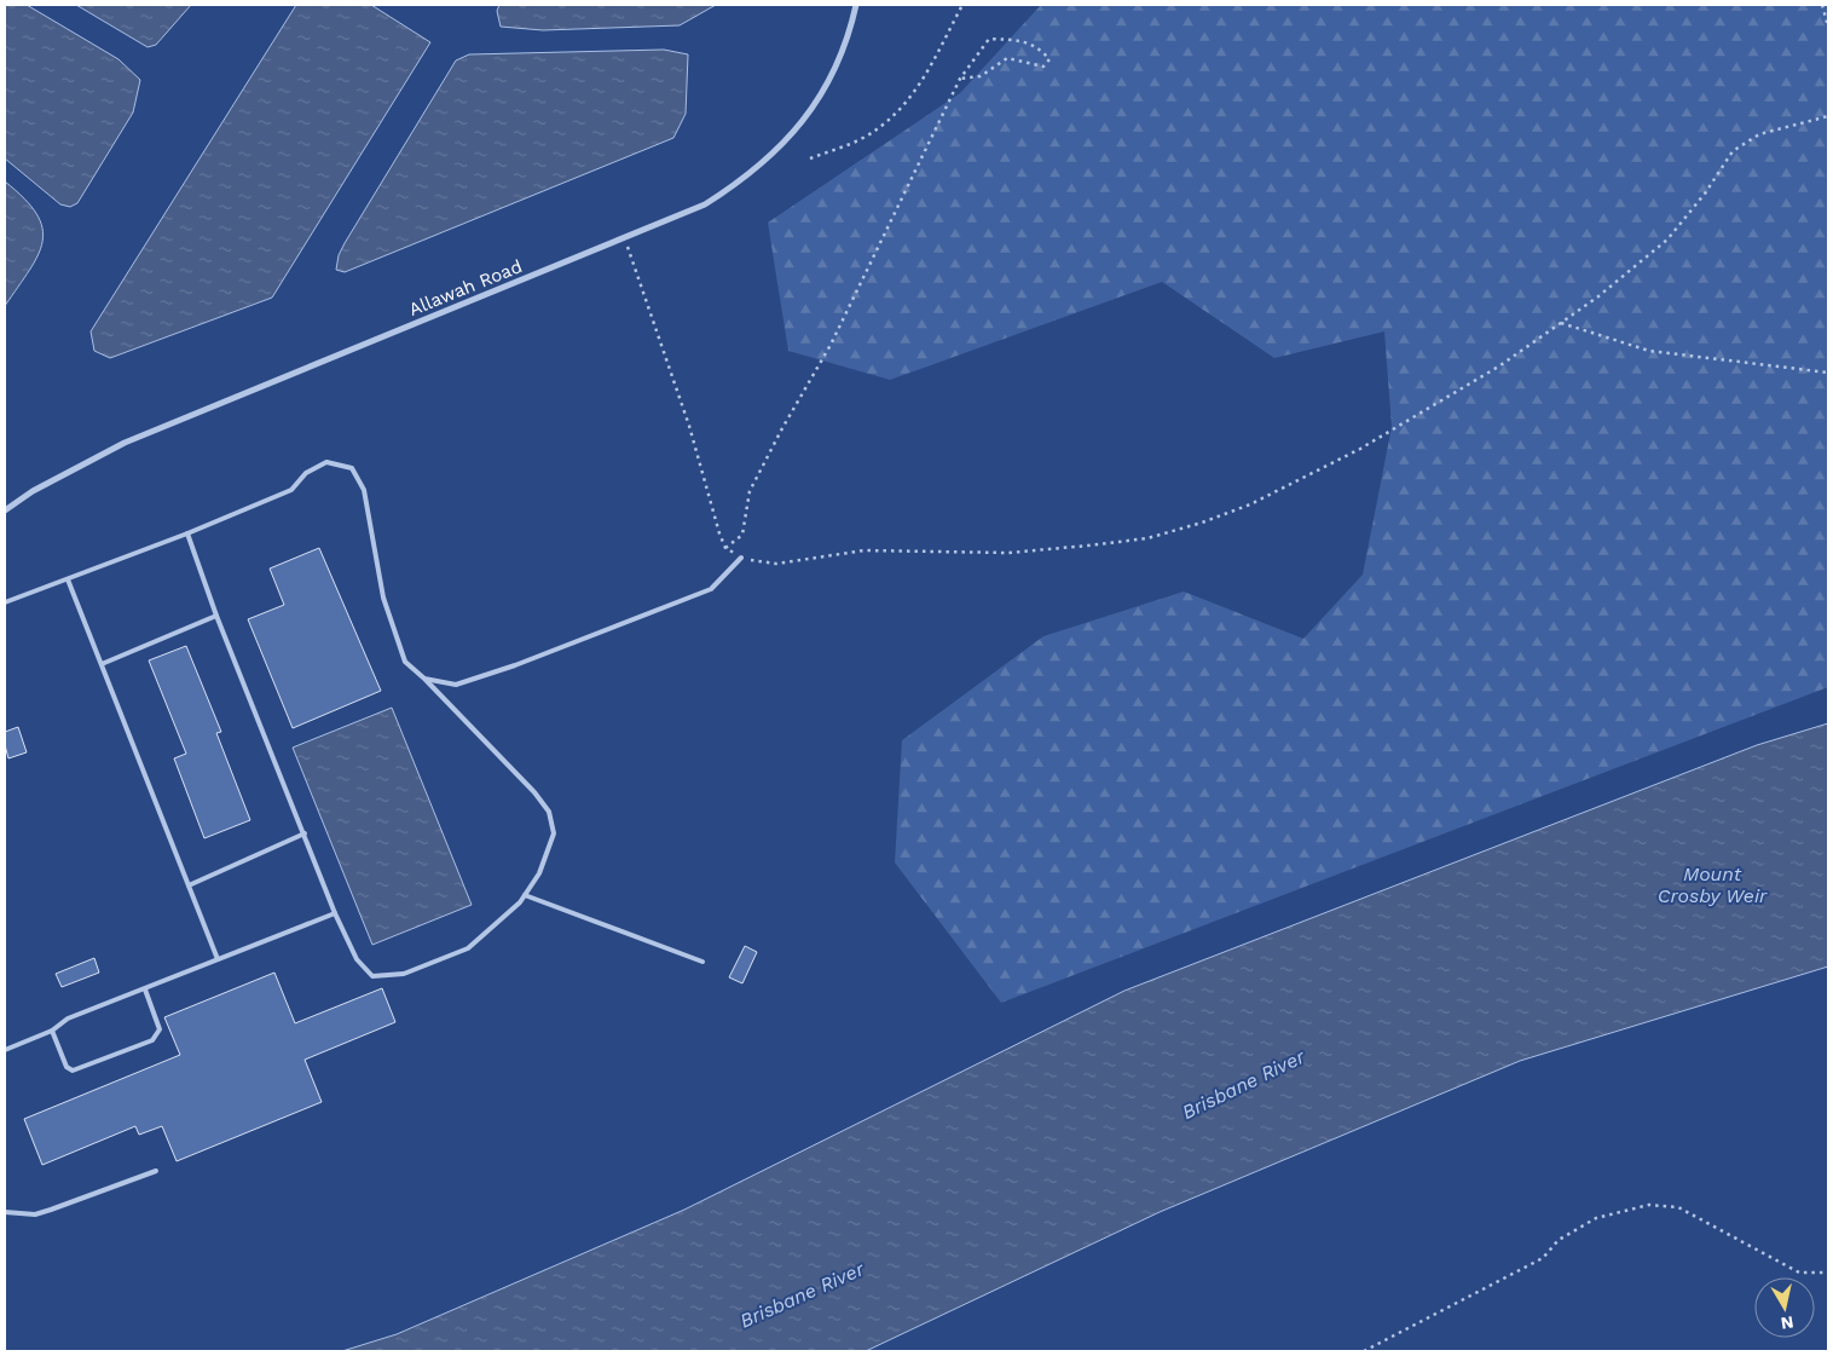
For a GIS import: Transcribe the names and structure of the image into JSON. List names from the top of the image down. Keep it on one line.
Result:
{"streets":{"street":["Allawah Road"]},"water":["Mount Crosby Weir","Brisbane River"],"north":"bottom"}
